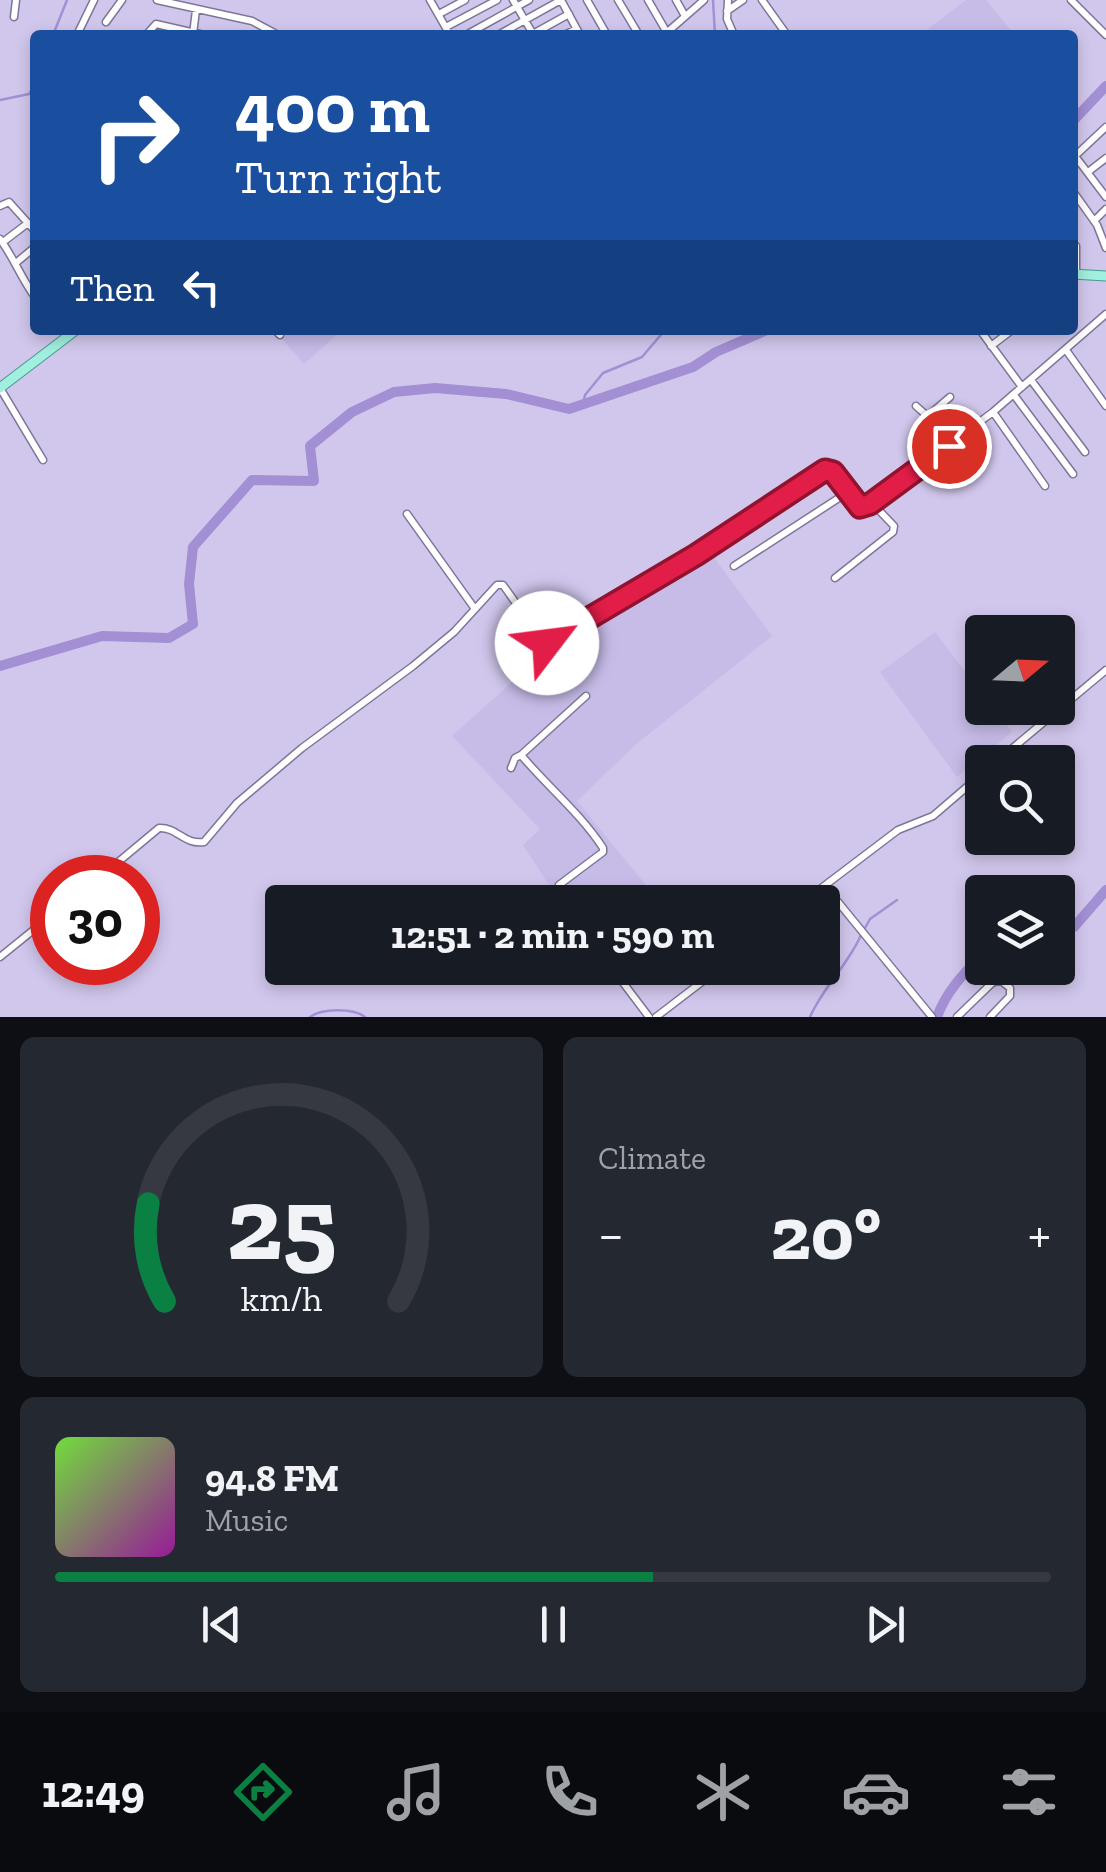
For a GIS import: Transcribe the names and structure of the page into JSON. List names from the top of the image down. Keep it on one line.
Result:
{"north":"right","page":{"turn":["400 m","Turn right"],"then":"Then","limit":"30","trip":"12:51 · 2 min · 590 m","tile":"Climate","heat":["−","20°","+"],"song":["94.8 FM","Music"],"tabs":"12:49","gauge":["25","km/h"]}}
